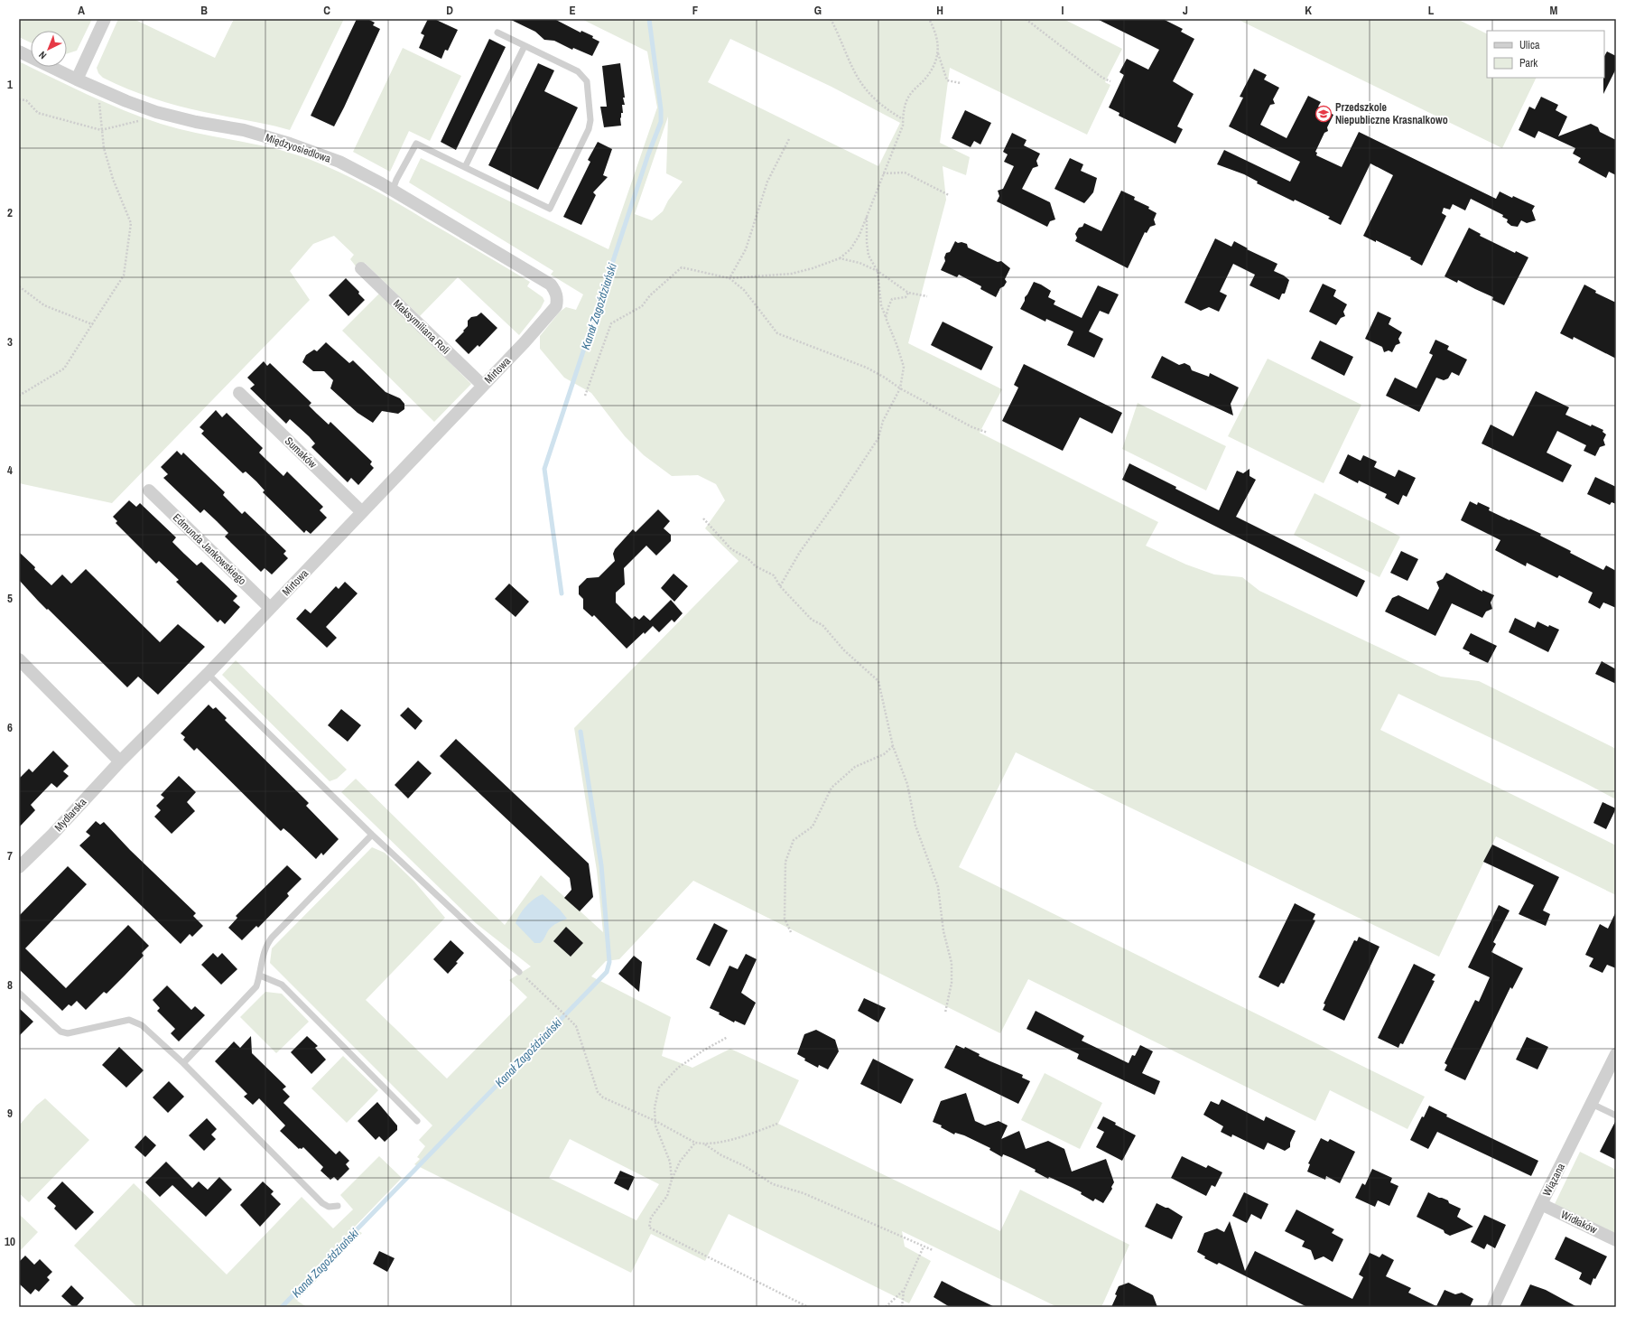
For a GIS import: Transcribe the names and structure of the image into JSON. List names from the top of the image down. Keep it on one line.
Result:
{"streets":{"street":["Międzyosiedlowa","Maksymiliana Roli","Mirtowa","Sumaków","Edmunda Jankowskiego","Mydlarska","Wiązana","Widłaków"]},"crossings":[["Międzyosiedlowa","Mirtowa"],["Maksymiliana Roli","Mirtowa"],["Mirtowa","Sumaków"],["Mirtowa","Edmunda Jankowskiego"],["Mirtowa","Mydlarska"],["Wiązana","Widłaków"]],"water":["Kanał Zagoździański"],"places":{"school or university":["Przedszkole Niepubliczne Krasnalkowo"]},"legend":["Ulica","Park"],"north":"bottom left","grid":{"columns":["A","B","C","D","E","F","G","H","I","J","K","L","M"],"rows":["1","2","3","4","5","6","7","8","9","10"]}}
